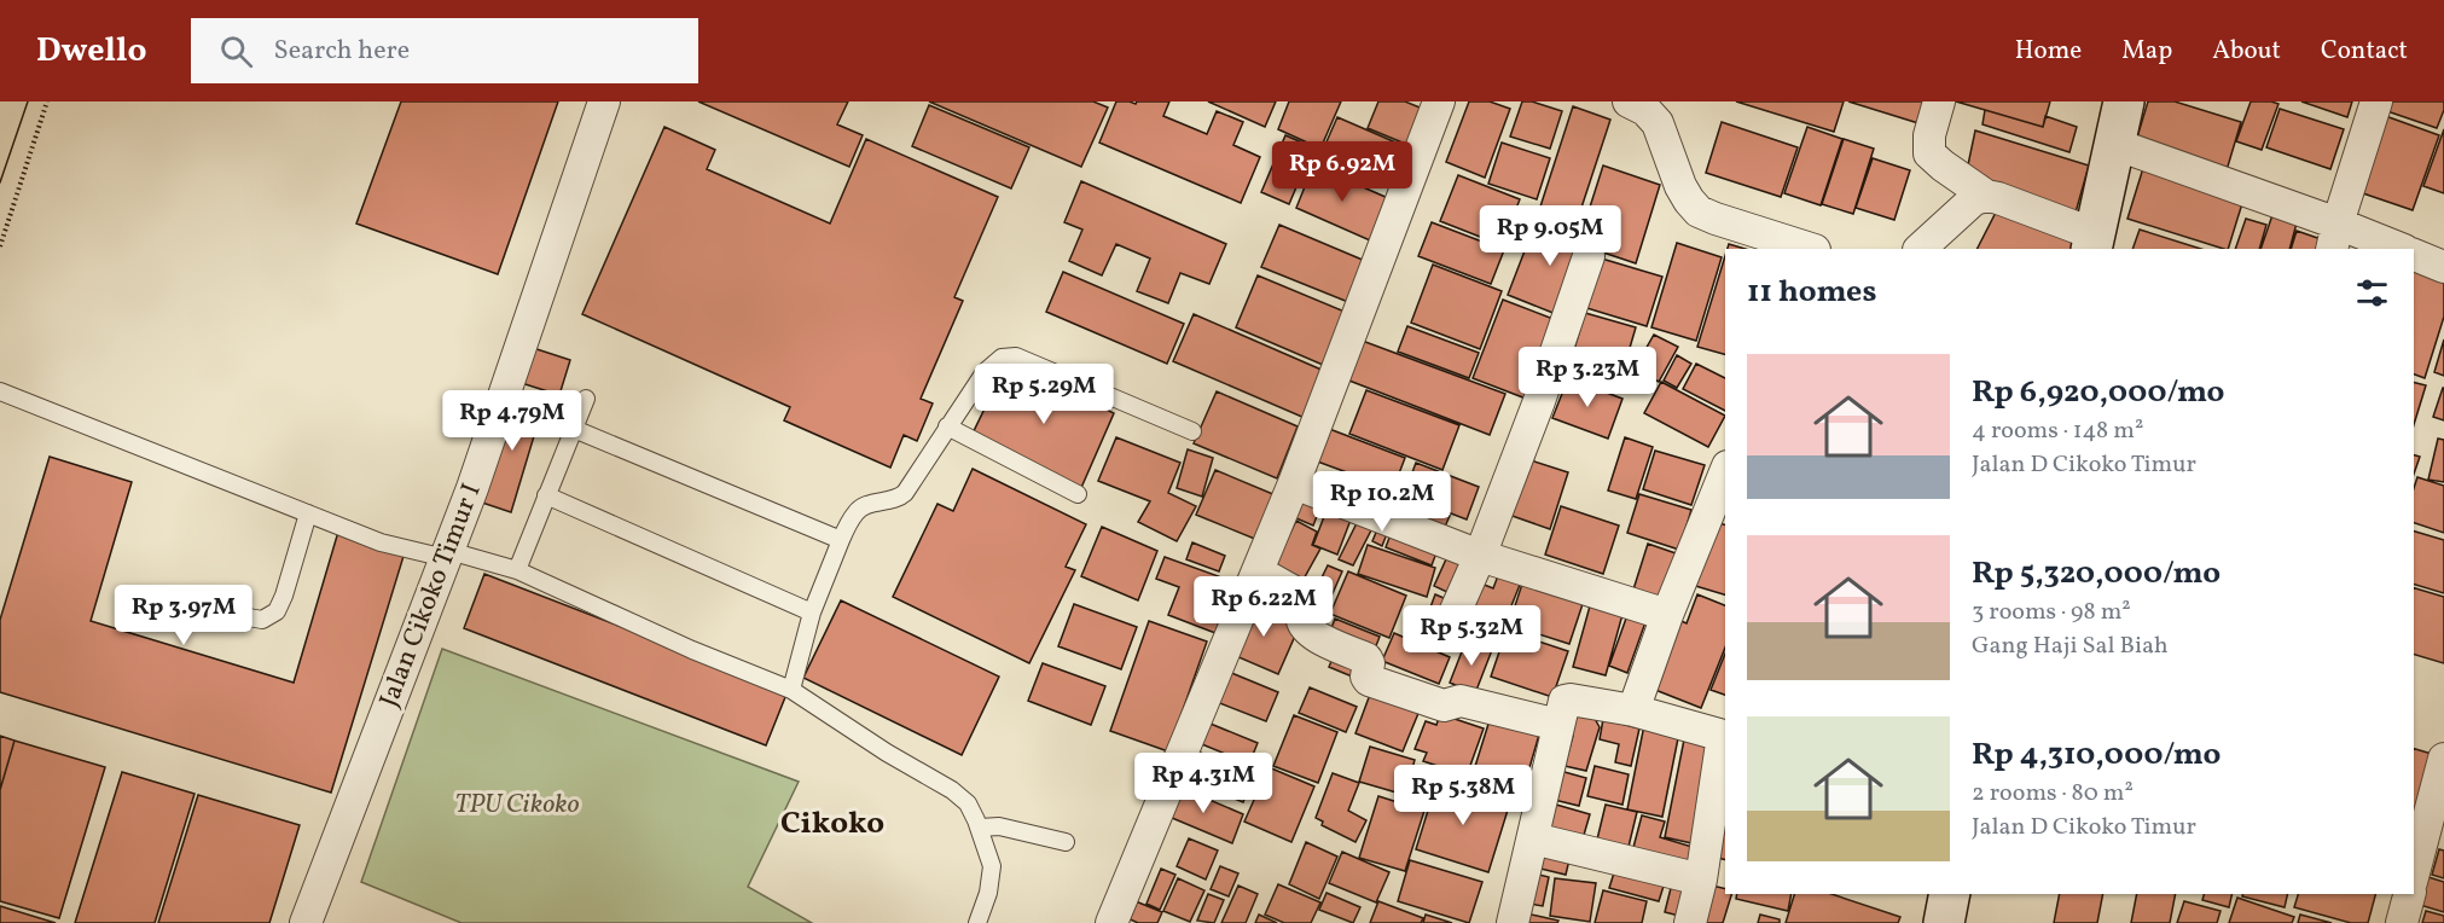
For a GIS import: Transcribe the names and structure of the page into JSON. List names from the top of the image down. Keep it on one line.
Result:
{"streets":{"street":["Jalan Cikoko Timur I"]},"districts":["Cikoko"],"parks":["TPU Cikoko"],"page":{"header":"Dwello","search":"Search here","nav":["Home","Map","About","Contact"],"price":["Rp 6.92M","Rp 9.05M","Rp 3.23M","Rp 5.29M","Rp 4.79M","Rp 10.2M","Rp 6.22M","Rp 3.97M","Rp 5.32M","Rp 4.31M","Rp 5.38M"],"heading":"11 homes","list":[{"name":"Rp 6,920,000/mo","note":"4 rooms · 148 m² · Jalan D Cikoko Timur"},{"name":"Rp 5,320,000/mo","note":"3 rooms · 98 m² · Gang Haji Sal Biah"},{"name":"Rp 4,310,000/mo","note":"2 rooms · 80 m² · Jalan D Cikoko Timur"}]}}
